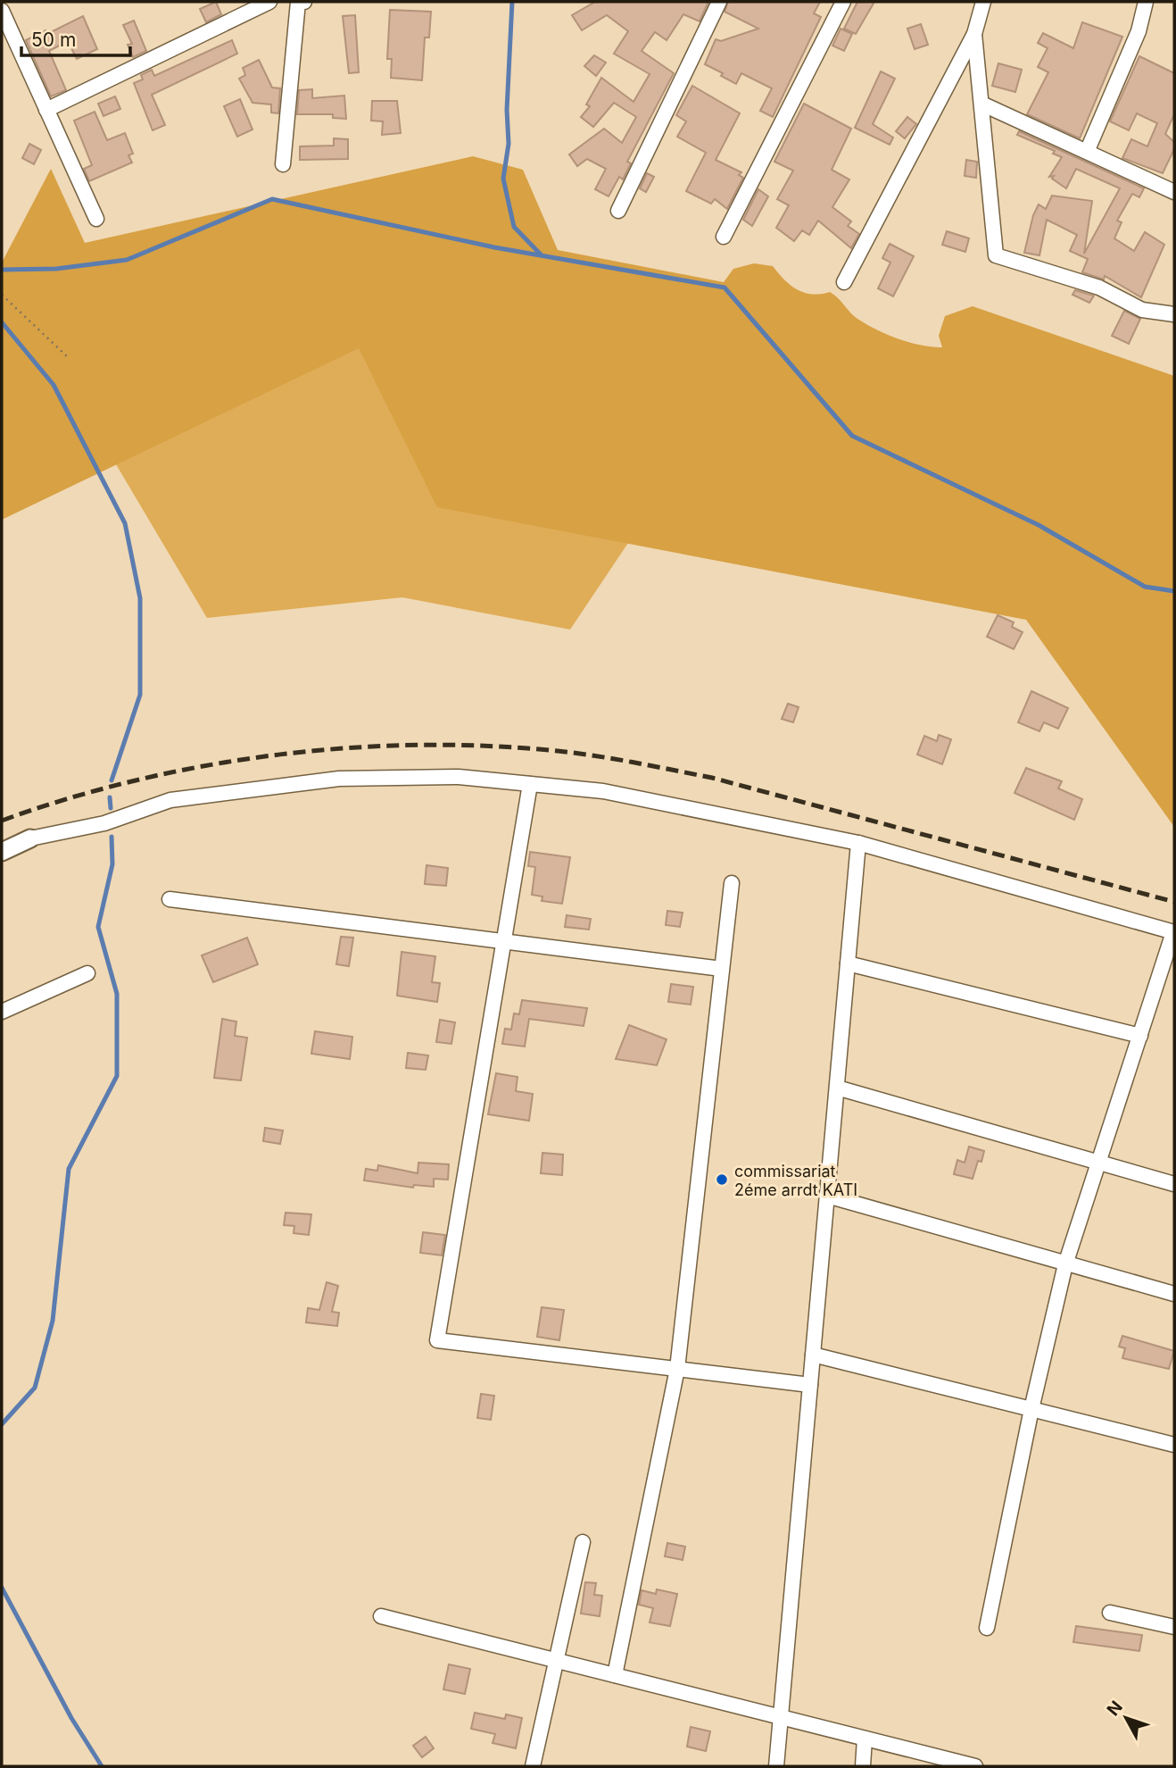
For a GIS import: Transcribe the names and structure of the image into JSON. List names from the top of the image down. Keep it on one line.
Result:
{"places":["commissariat 2éme arrdt KATI"],"scale_bar":"50 m","north":"top left"}
